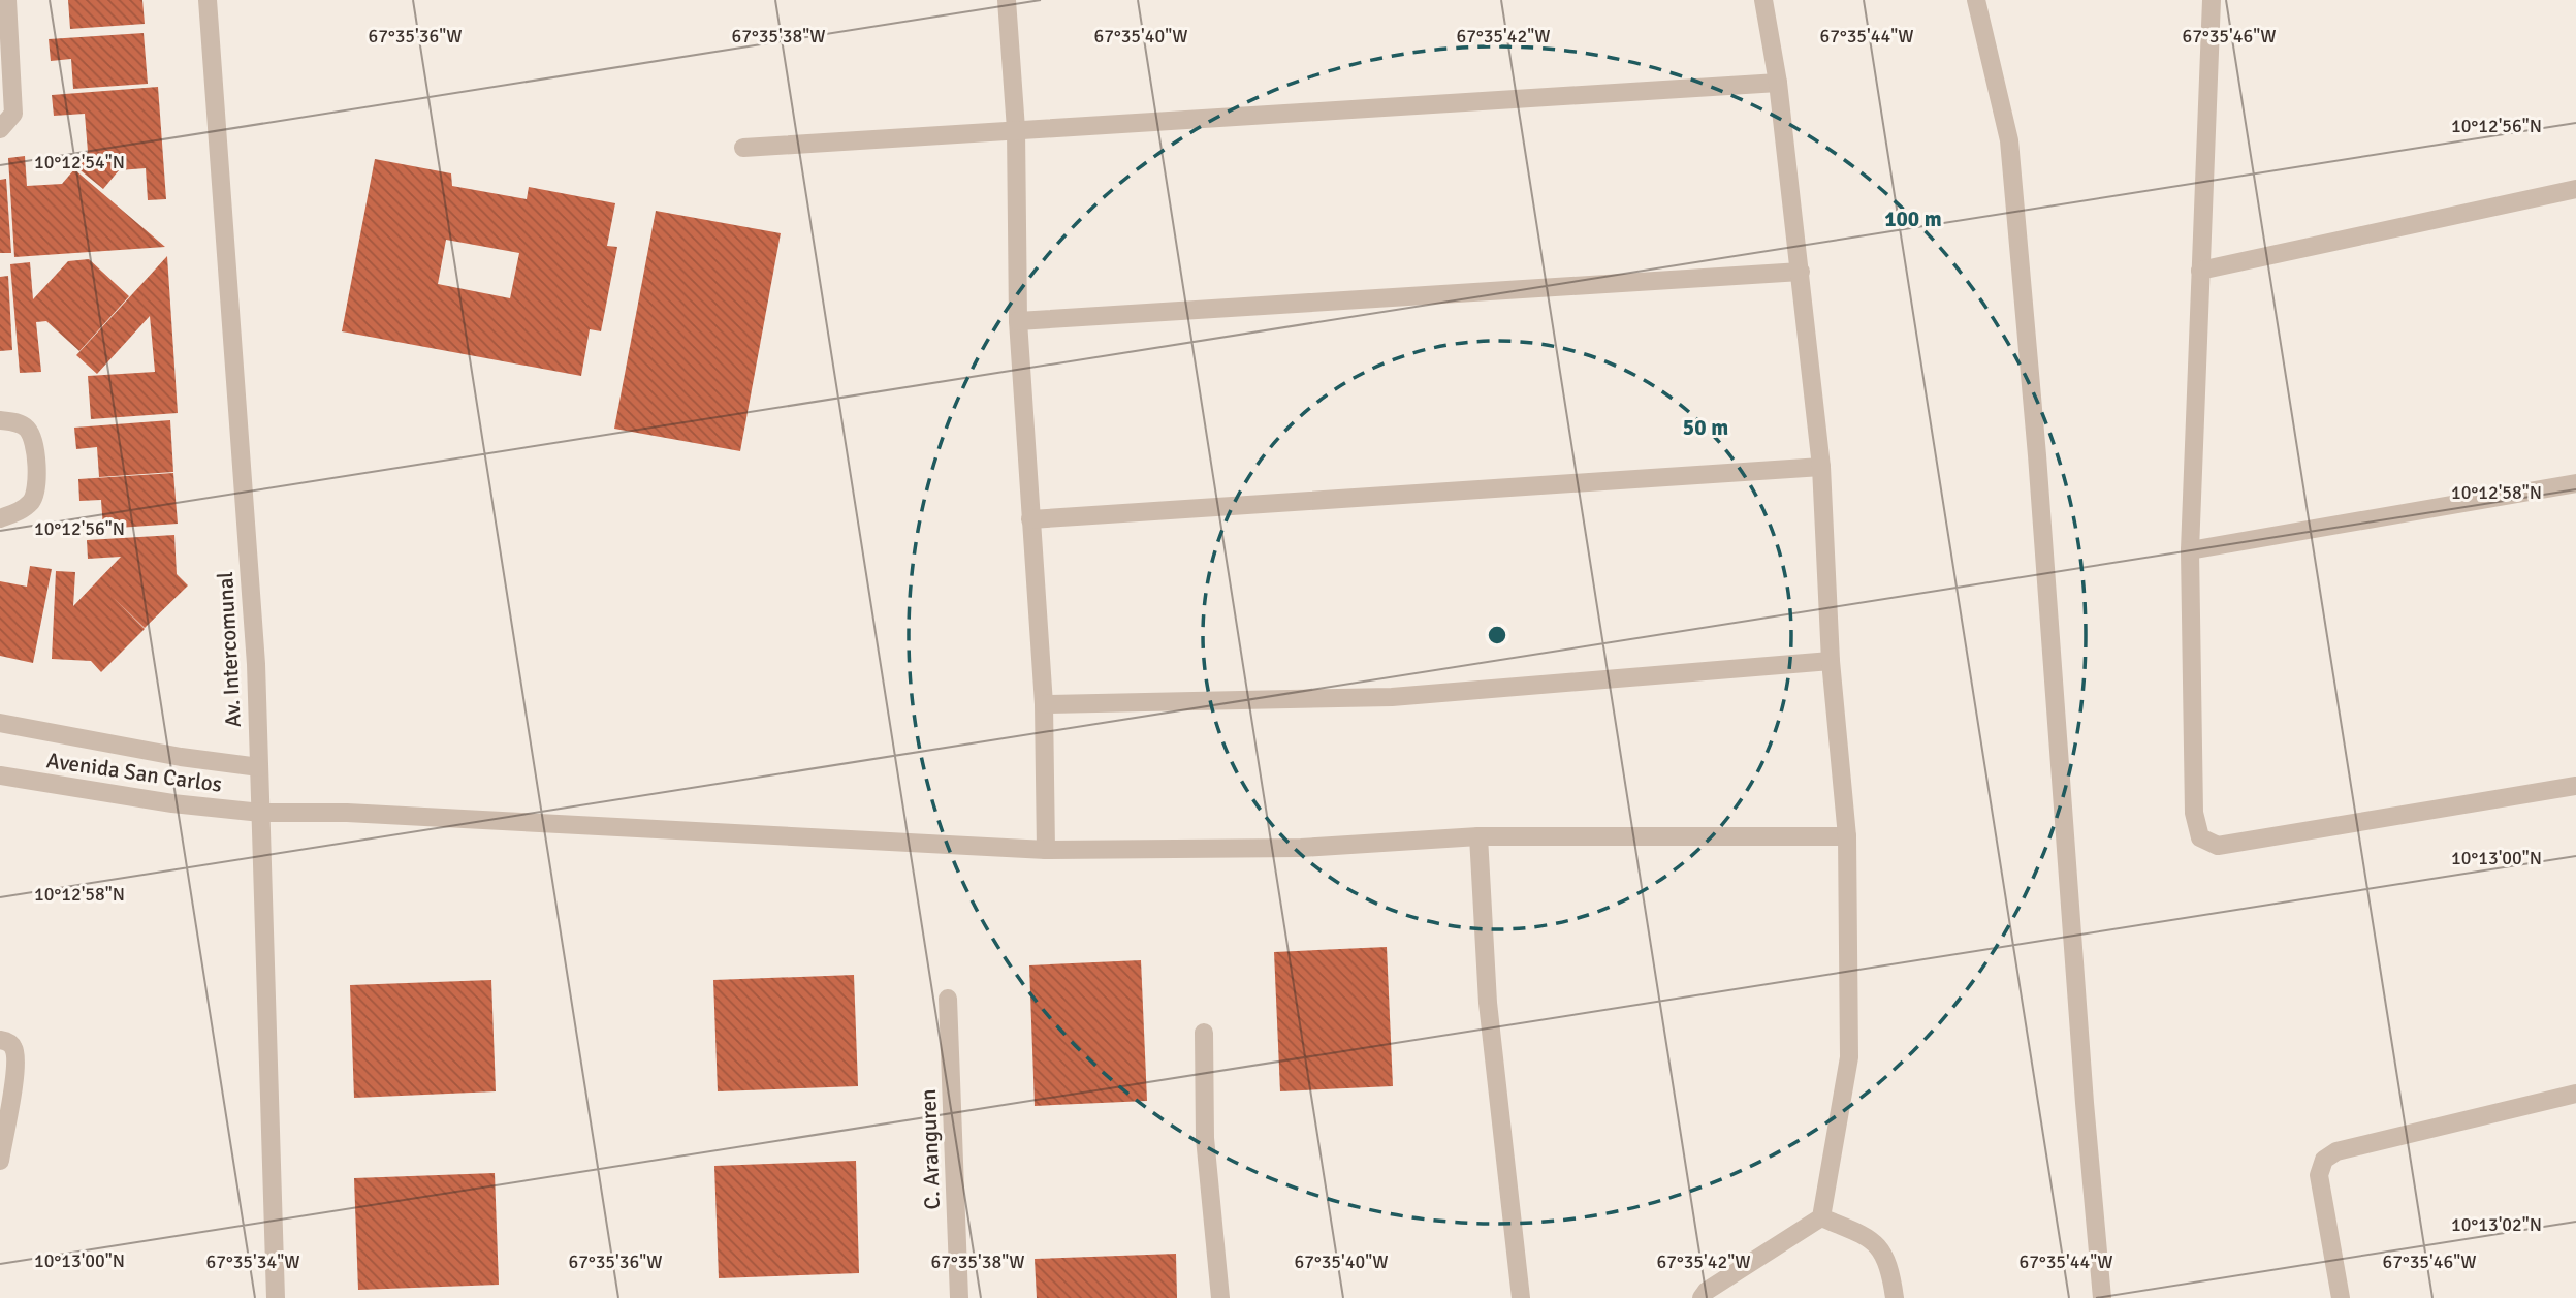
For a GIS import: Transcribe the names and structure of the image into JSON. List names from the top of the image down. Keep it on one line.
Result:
{"streets":{"street":["Av. Intercomunal","Avenida San Carlos","C. Aranguren"]},"crossings":[["Av. Intercomunal","Avenida San Carlos"]],"coordinates":["67°35'36\"W","67°35'38\"W","67°35'40\"W","67°35'42\"W","67°35'44\"W","67°35'46\"W","10°12'56\"N","10°12'54\"N","10°12'58\"N","10°13'00\"N","10°13'02\"N","67°35'34\"W"],"rings":["100 m","50 m"]}
